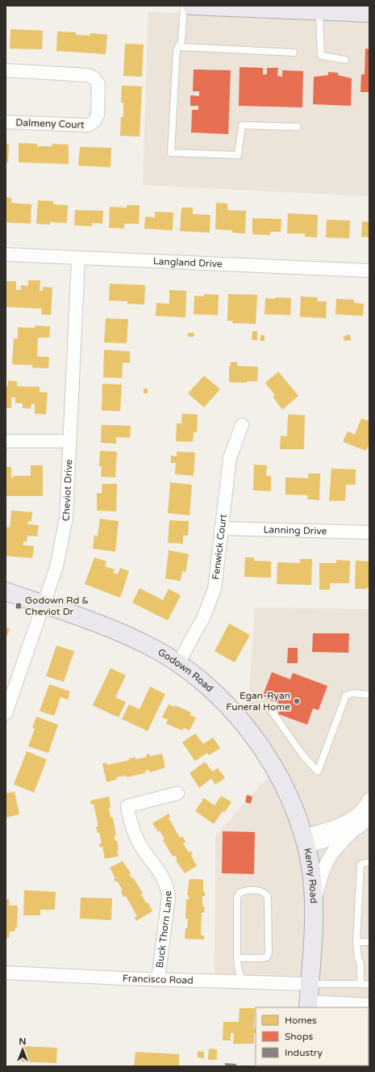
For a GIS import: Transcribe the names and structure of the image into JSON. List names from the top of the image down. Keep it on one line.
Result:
{"streets":{"main road":["Godown Road","Kenny Road"],"street":["Dalmeny Court","Langland Drive","Cheviot Drive","Lanning Drive","Fenwick Court","Buck Thorn Lane","Francisco Road"]},"crossings":[["Langland Drive","Cheviot Drive"],["Cheviot Drive","Godown Road"],["Lanning Drive","Fenwick Court"],["Fenwick Court","Godown Road"],["Godown Road","Kenny Road"],["Kenny Road","Francisco Road"],["Buck Thorn Lane","Francisco Road"]],"places":{"transit":["Godown Rd & Cheviot Dr"],"other":["Egan-Ryan Funeral Home"]},"legend":["Homes","Shops","Industry"],"north":"top"}
